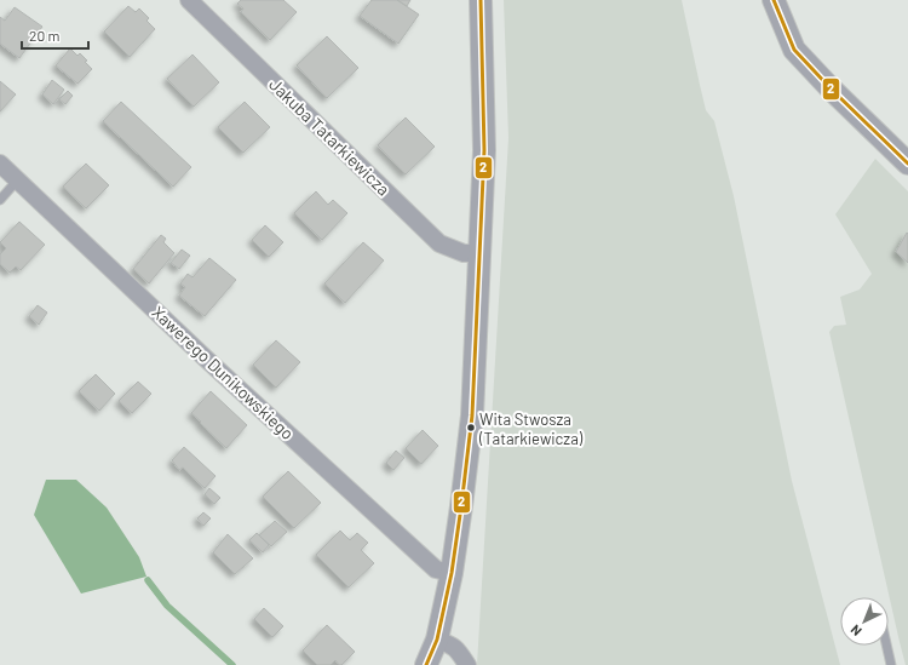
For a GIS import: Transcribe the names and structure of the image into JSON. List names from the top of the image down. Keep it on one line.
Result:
{"streets":{"street":["Jakuba Tatarkiewicza","Xawerego Dunikowskiego"]},"places":["Wita Stwosza (Tatarkiewicza)"],"lines":["transit line 2"],"scale_bar":"20 m","north":"bottom left"}
